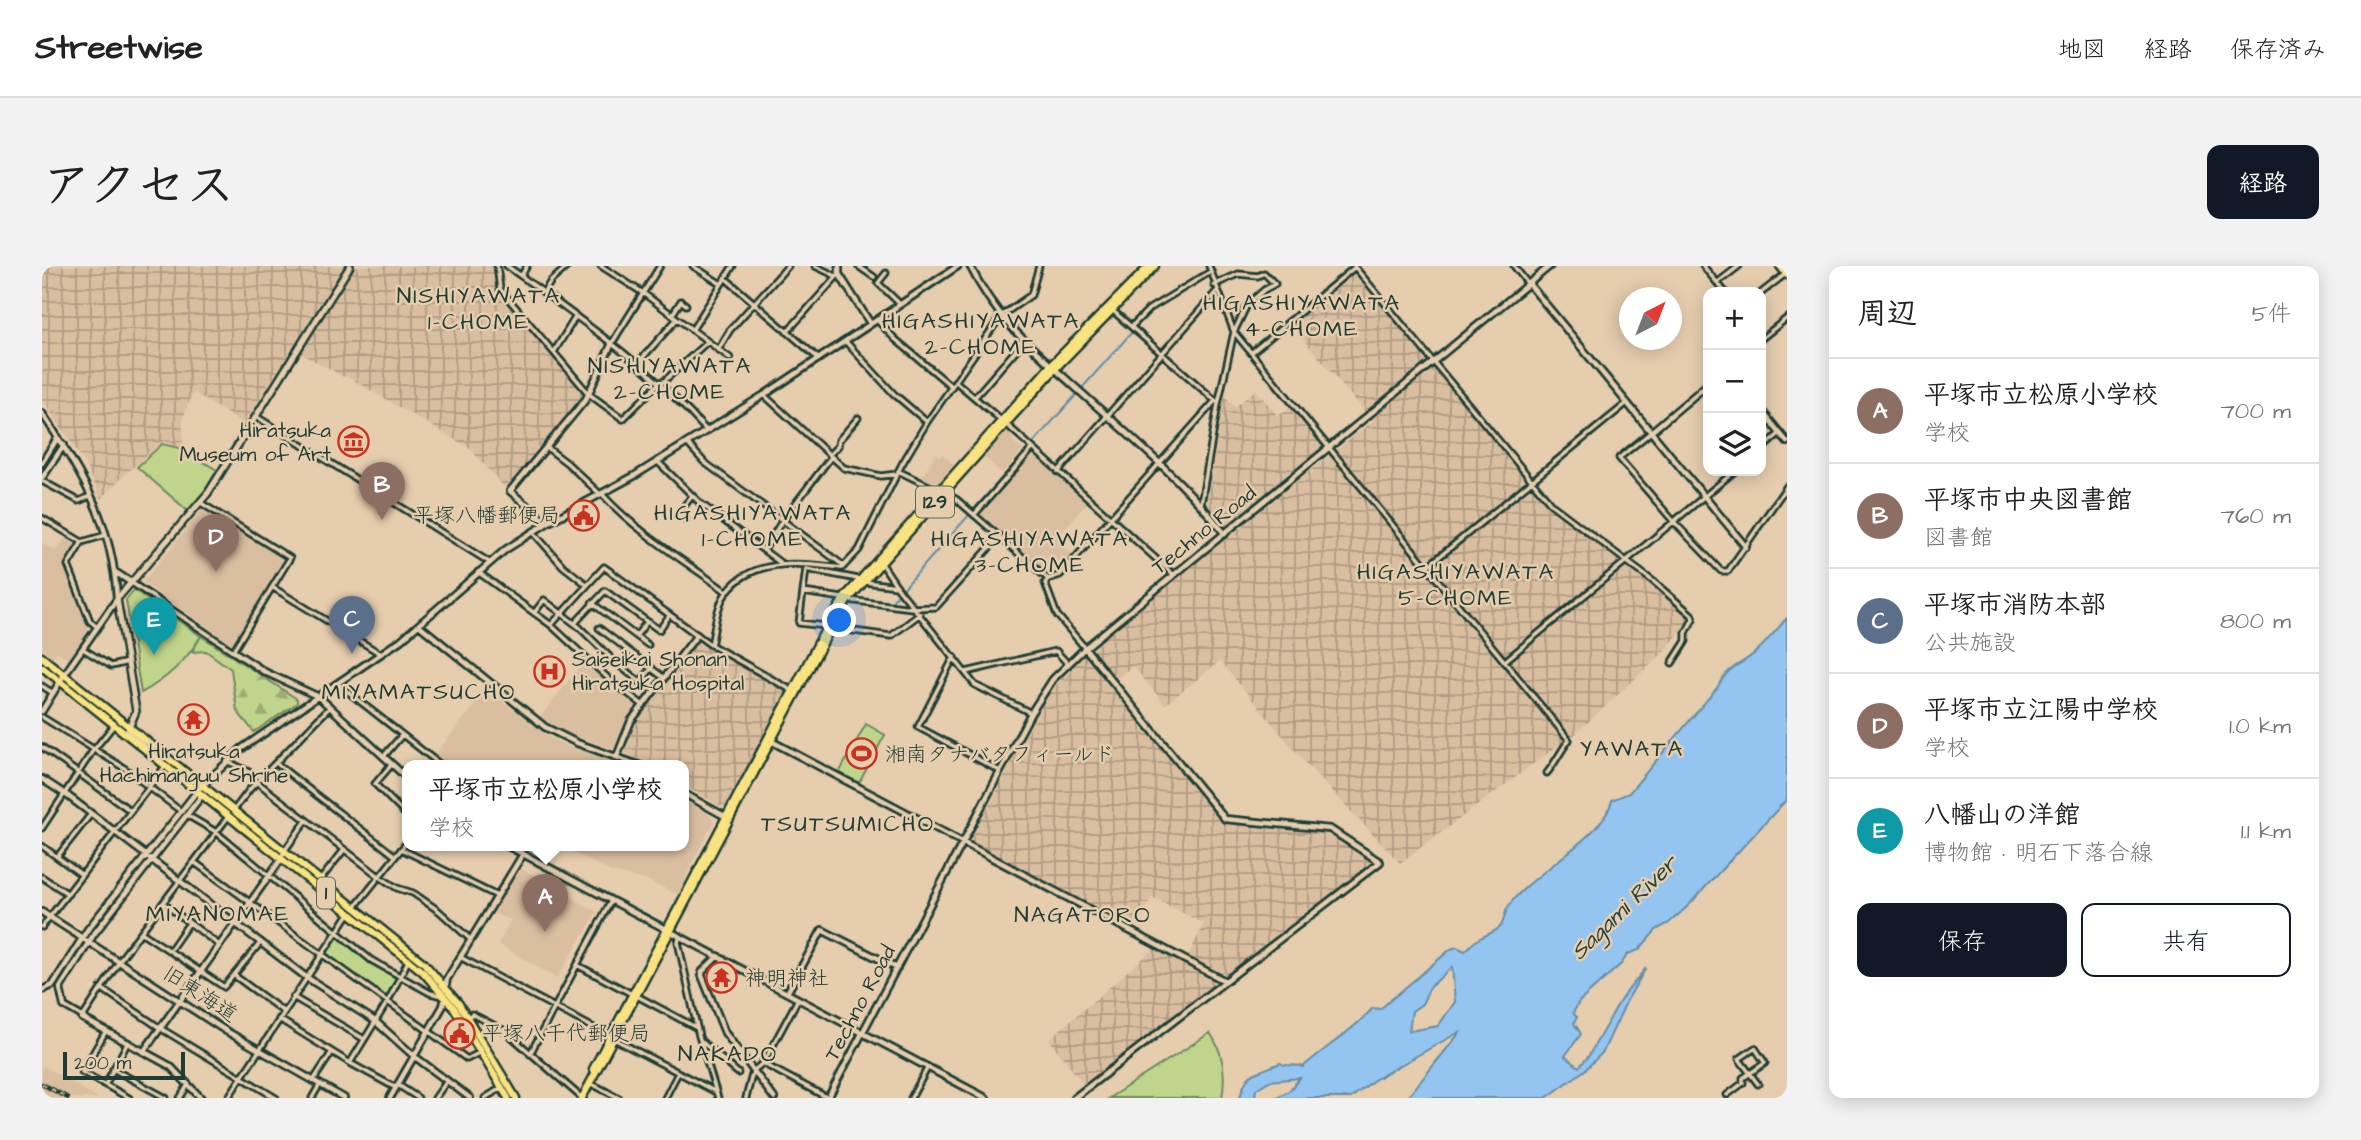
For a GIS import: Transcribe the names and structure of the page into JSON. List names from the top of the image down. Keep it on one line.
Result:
{"streets":{"highway":["129","1"],"street":["Techno Road","旧東海道"]},"districts":["NISHIYAWATA 1-CHOME","HIGASHIYAWATA 4-CHOME","HIGASHIYAWATA 2-CHOME","NISHIYAWATA 2-CHOME","HIGASHIYAWATA 1-CHOME","HIGASHIYAWATA 3-CHOME","HIGASHIYAWATA 5-CHOME","MIYAMATSUCHO","YAWATA","TSUTSUMICHO","MIYANOMAE","NAGATORO","NAKADO"],"water":["Sagami River"],"places":{"museum":["Hiratsuka Museum of Art"],"public building":["平塚八幡郵便局","平塚八千代郵便局"],"hospital":["Saiseikai Shonan Hiratsuka Hospital"],"temple":["Hiratsuka Hachimanguu Shrine","神明神社"],"sports":["湘南タナバタフィールド"]},"scale_bar":"200 m","north":"top right","page":{"header":"Streetwise","nav":["地図","経路","保存済み"],"title":"アクセス","buttons":["経路",["保存","共有"]],"heading":["周辺","5件"],"map_buttons":["+","−"],"list":[{"mark":"A","name":"平塚市立松原小学校","note":"学校","value":"700 m"},{"mark":"B","name":"平塚市中央図書館","note":"図書館","value":"760 m"},{"mark":"C","name":"平塚市消防本部","note":"公共施設","value":"800 m"},{"mark":"D","name":"平塚市立江陽中学校","note":"学校","value":"1.0 km"},{"mark":"E","name":"八幡山の洋館","note":"博物館 · 明石下落合線","value":"1.1 km"}],"pins":["B","D","C","E","A"],"popup":["平塚市立松原小学校","学校"],"scale":"200 m"}}
